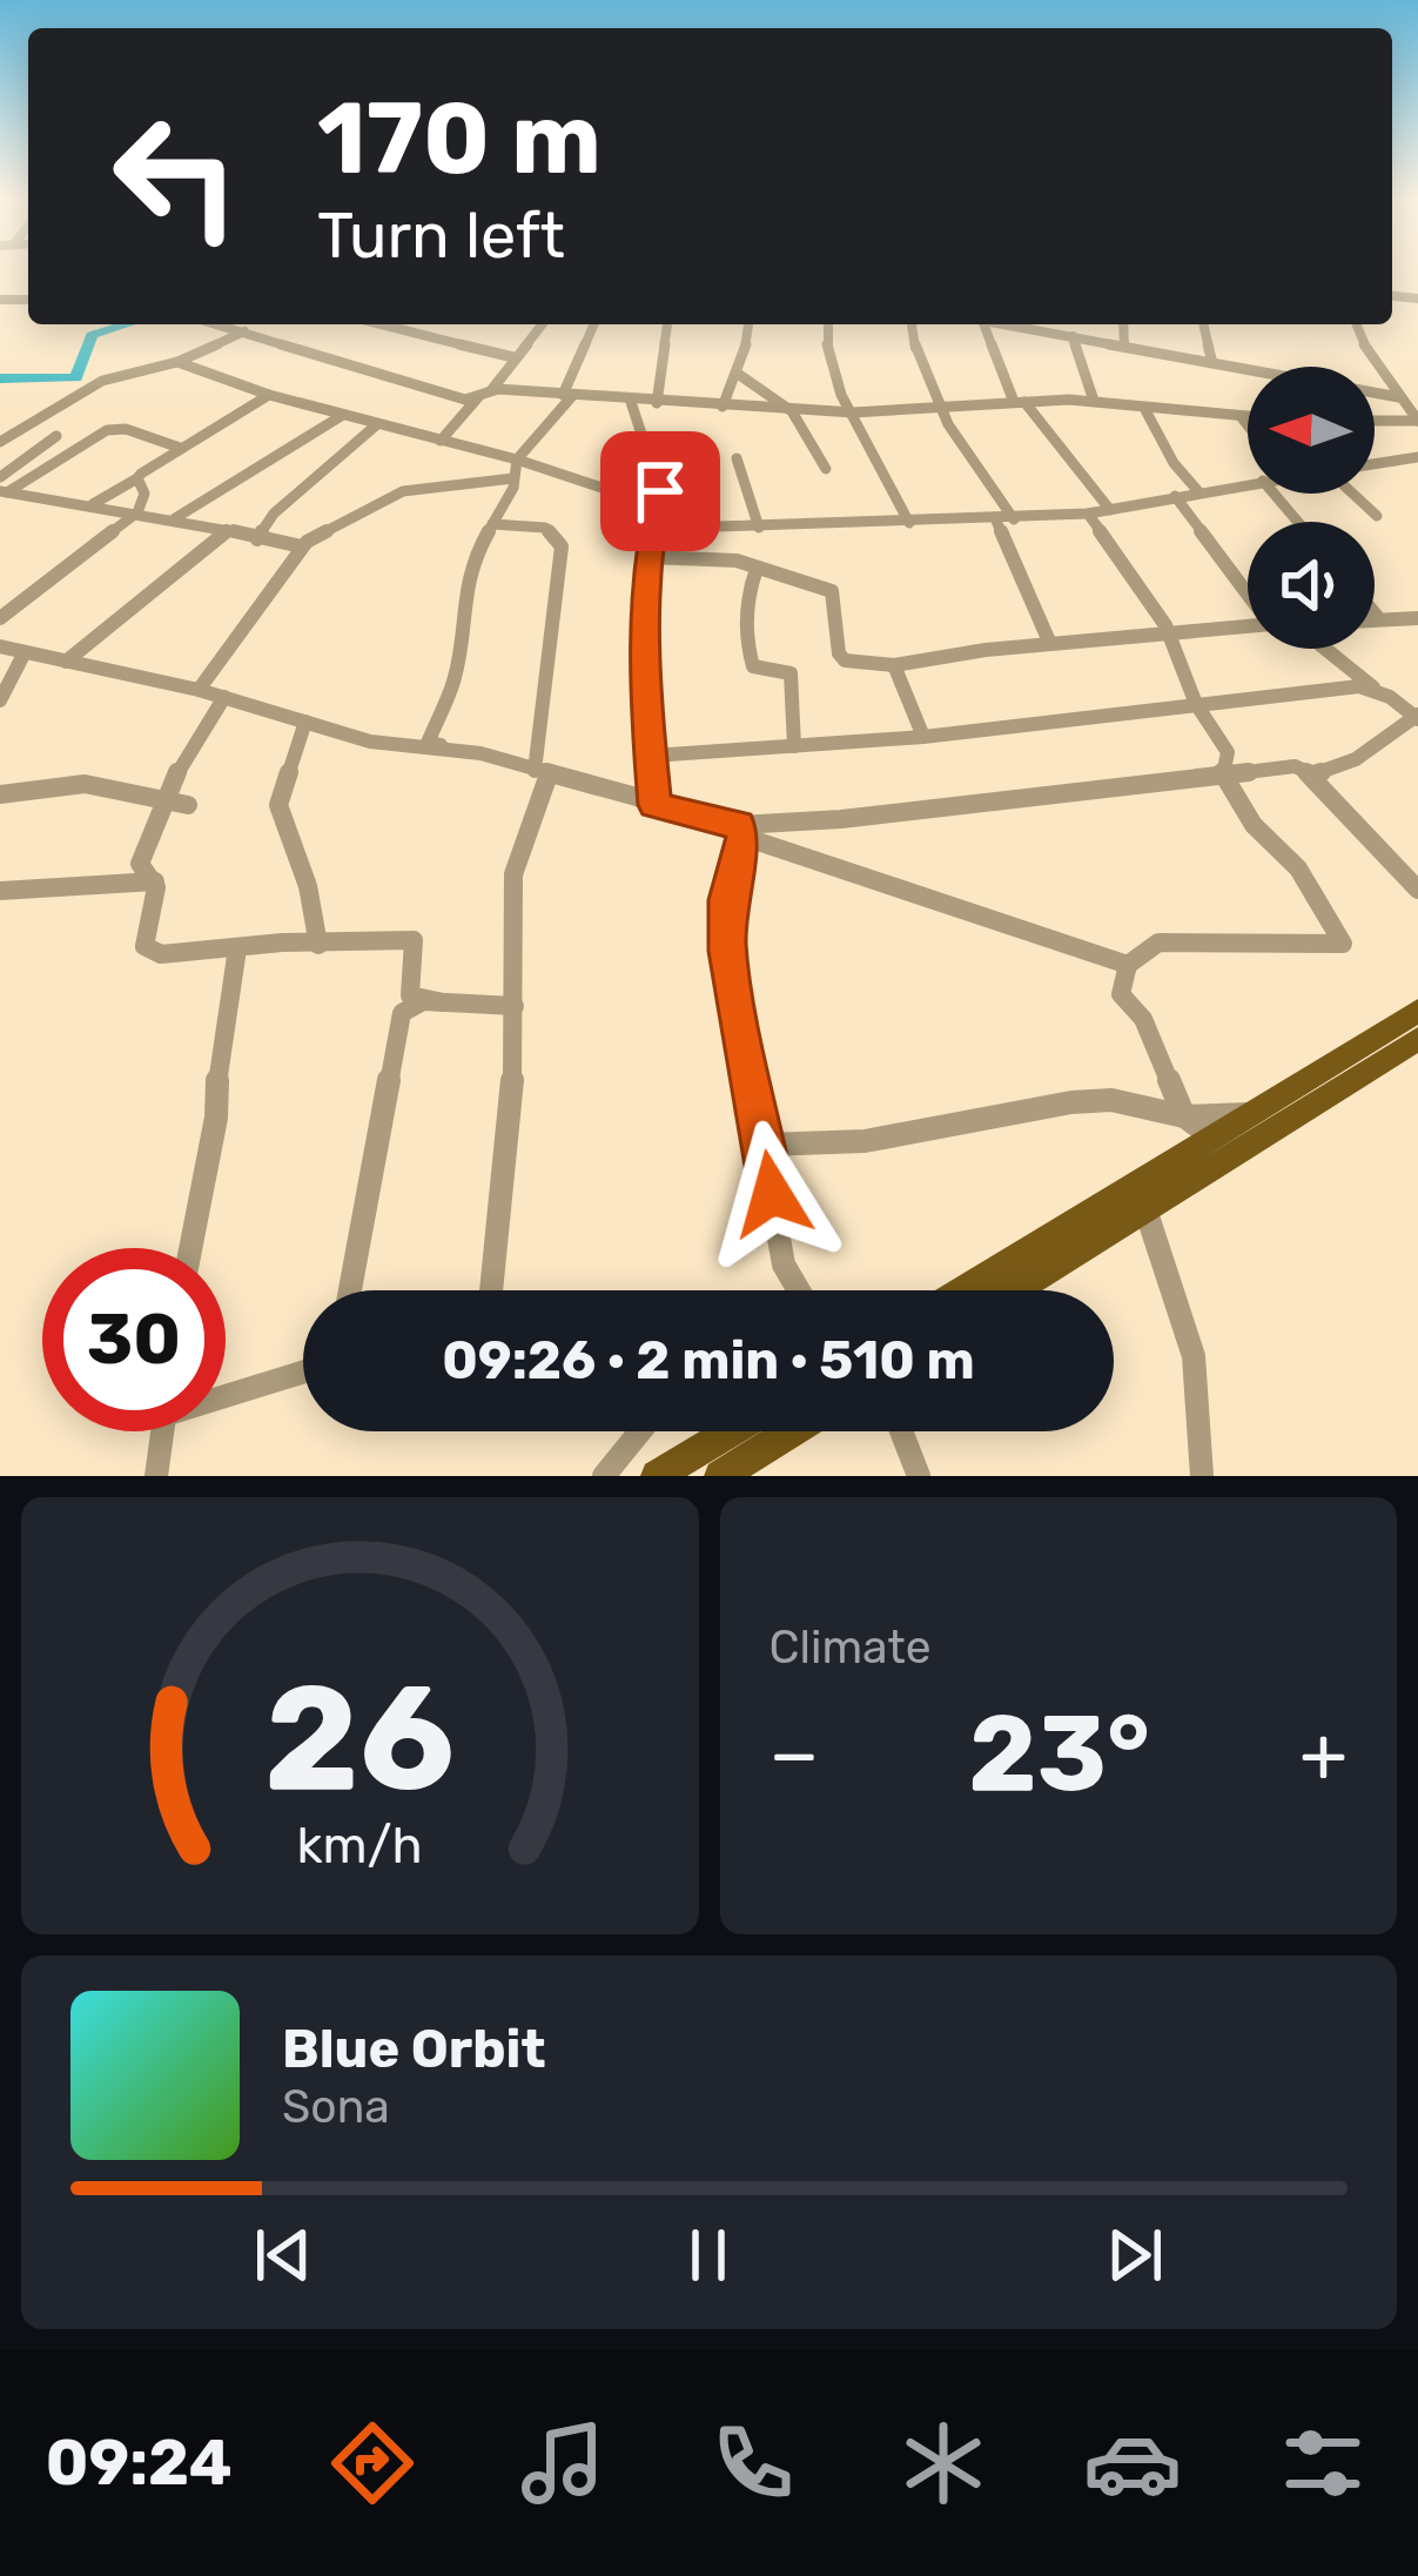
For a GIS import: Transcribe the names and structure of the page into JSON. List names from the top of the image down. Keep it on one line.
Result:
{"north":"left","page":{"turn":["170 m","Turn left"],"limit":"30","trip":"09:26 · 2 min · 510 m","tile":"Climate","heat":["−","23°","+"],"song":["Blue Orbit","Sona"],"tabs":"09:24","gauge":["26","km/h"]}}
